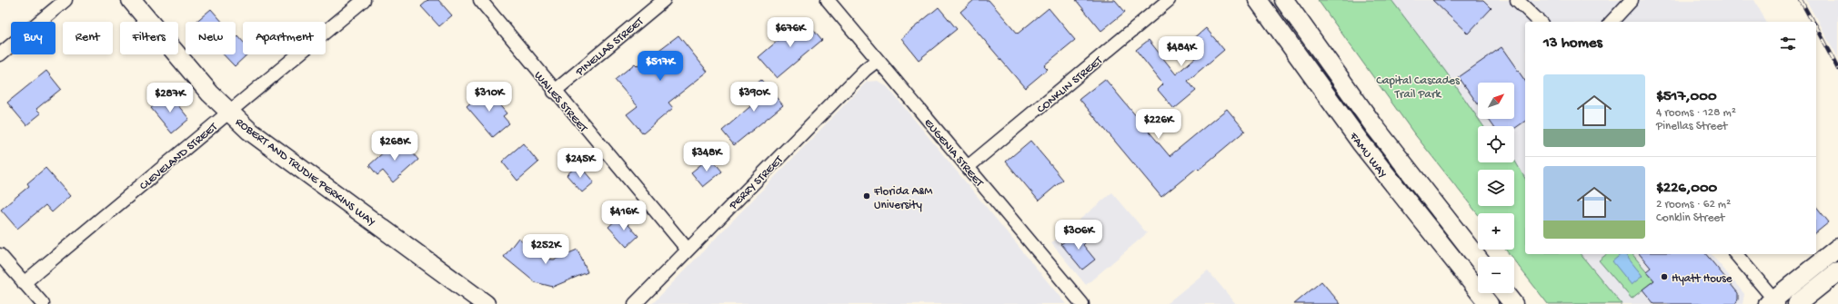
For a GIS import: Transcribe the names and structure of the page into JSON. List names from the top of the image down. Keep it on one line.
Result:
{"streets":{"street":["PINELLAS STREET","CONKLIN STREET","WAILES STREET","EUGENIA STREET","FAMU WAY","CLEVELAND STREET","ROBERT AND TRUDIE PERKINS WAY","PERRY STREET"]},"crossings":[["PINELLAS STREET","WAILES STREET"],["CONKLIN STREET","EUGENIA STREET"],["WAILES STREET","PERRY STREET"],["EUGENIA STREET","PERRY STREET"],["CLEVELAND STREET","ROBERT AND TRUDIE PERKINS WAY"]],"parks":["Capital Cascades Trail Park"],"places":["Florida A&M University","Hyatt House"],"north":"top right","page":{"price":["$676K","$484K","$517K","$310K","$390K","$287K","$226K","$268K","$348K","$245K","$416K","$306K","$252K"],"chip":["Buy","Rent","Filters","New","Apartment"],"heading":"13 homes","list":[{"name":"$517,000","note":"4 rooms · 128 m² · Pinellas Street"},{"name":"$226,000","note":"2 rooms · 62 m² · Conklin Street"}],"map_buttons":["+","−"]}}
